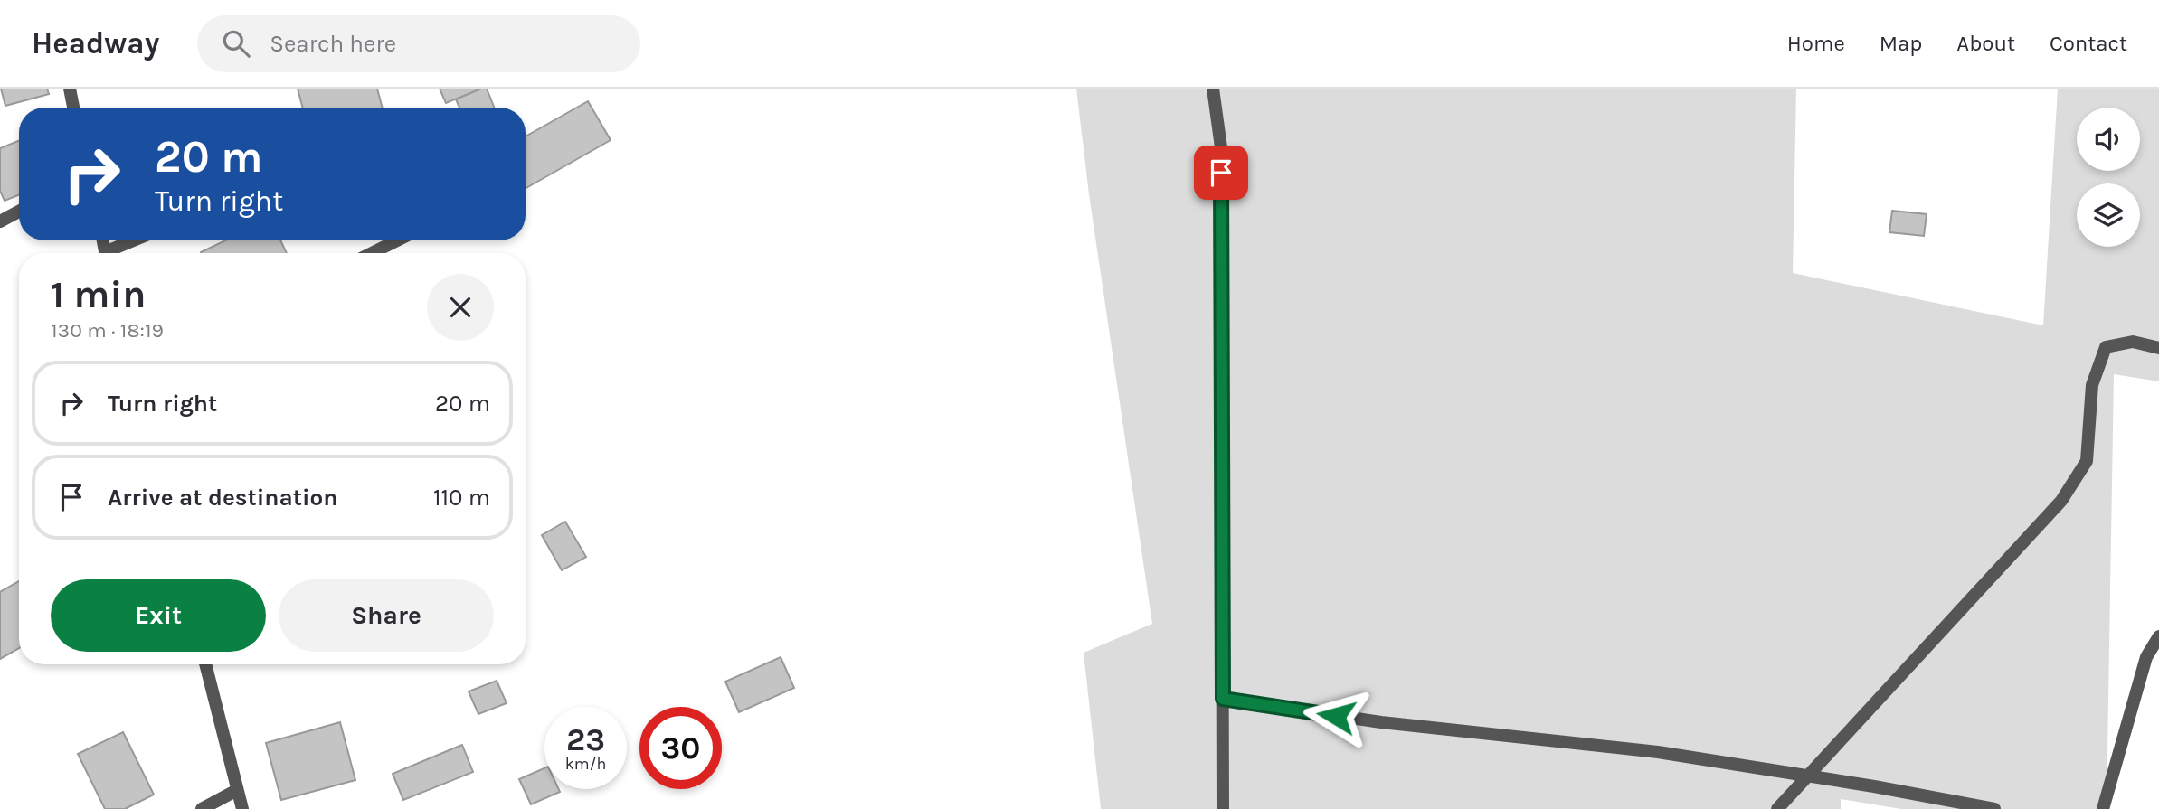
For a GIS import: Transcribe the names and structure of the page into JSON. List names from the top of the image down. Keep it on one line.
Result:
{"page":{"header":"Headway","search":"Search here","nav":["Home","Map","About","Contact"],"turn":["20 m","Turn right"],"heading":["1 min","130 m · 18:19"],"list":[{"name":"Turn right","value":"20 m"},{"name":"Arrive at destination","value":"110 m"}],"buttons":["Exit","Share"],"speed":"23 km/h","limit":"30"}}
